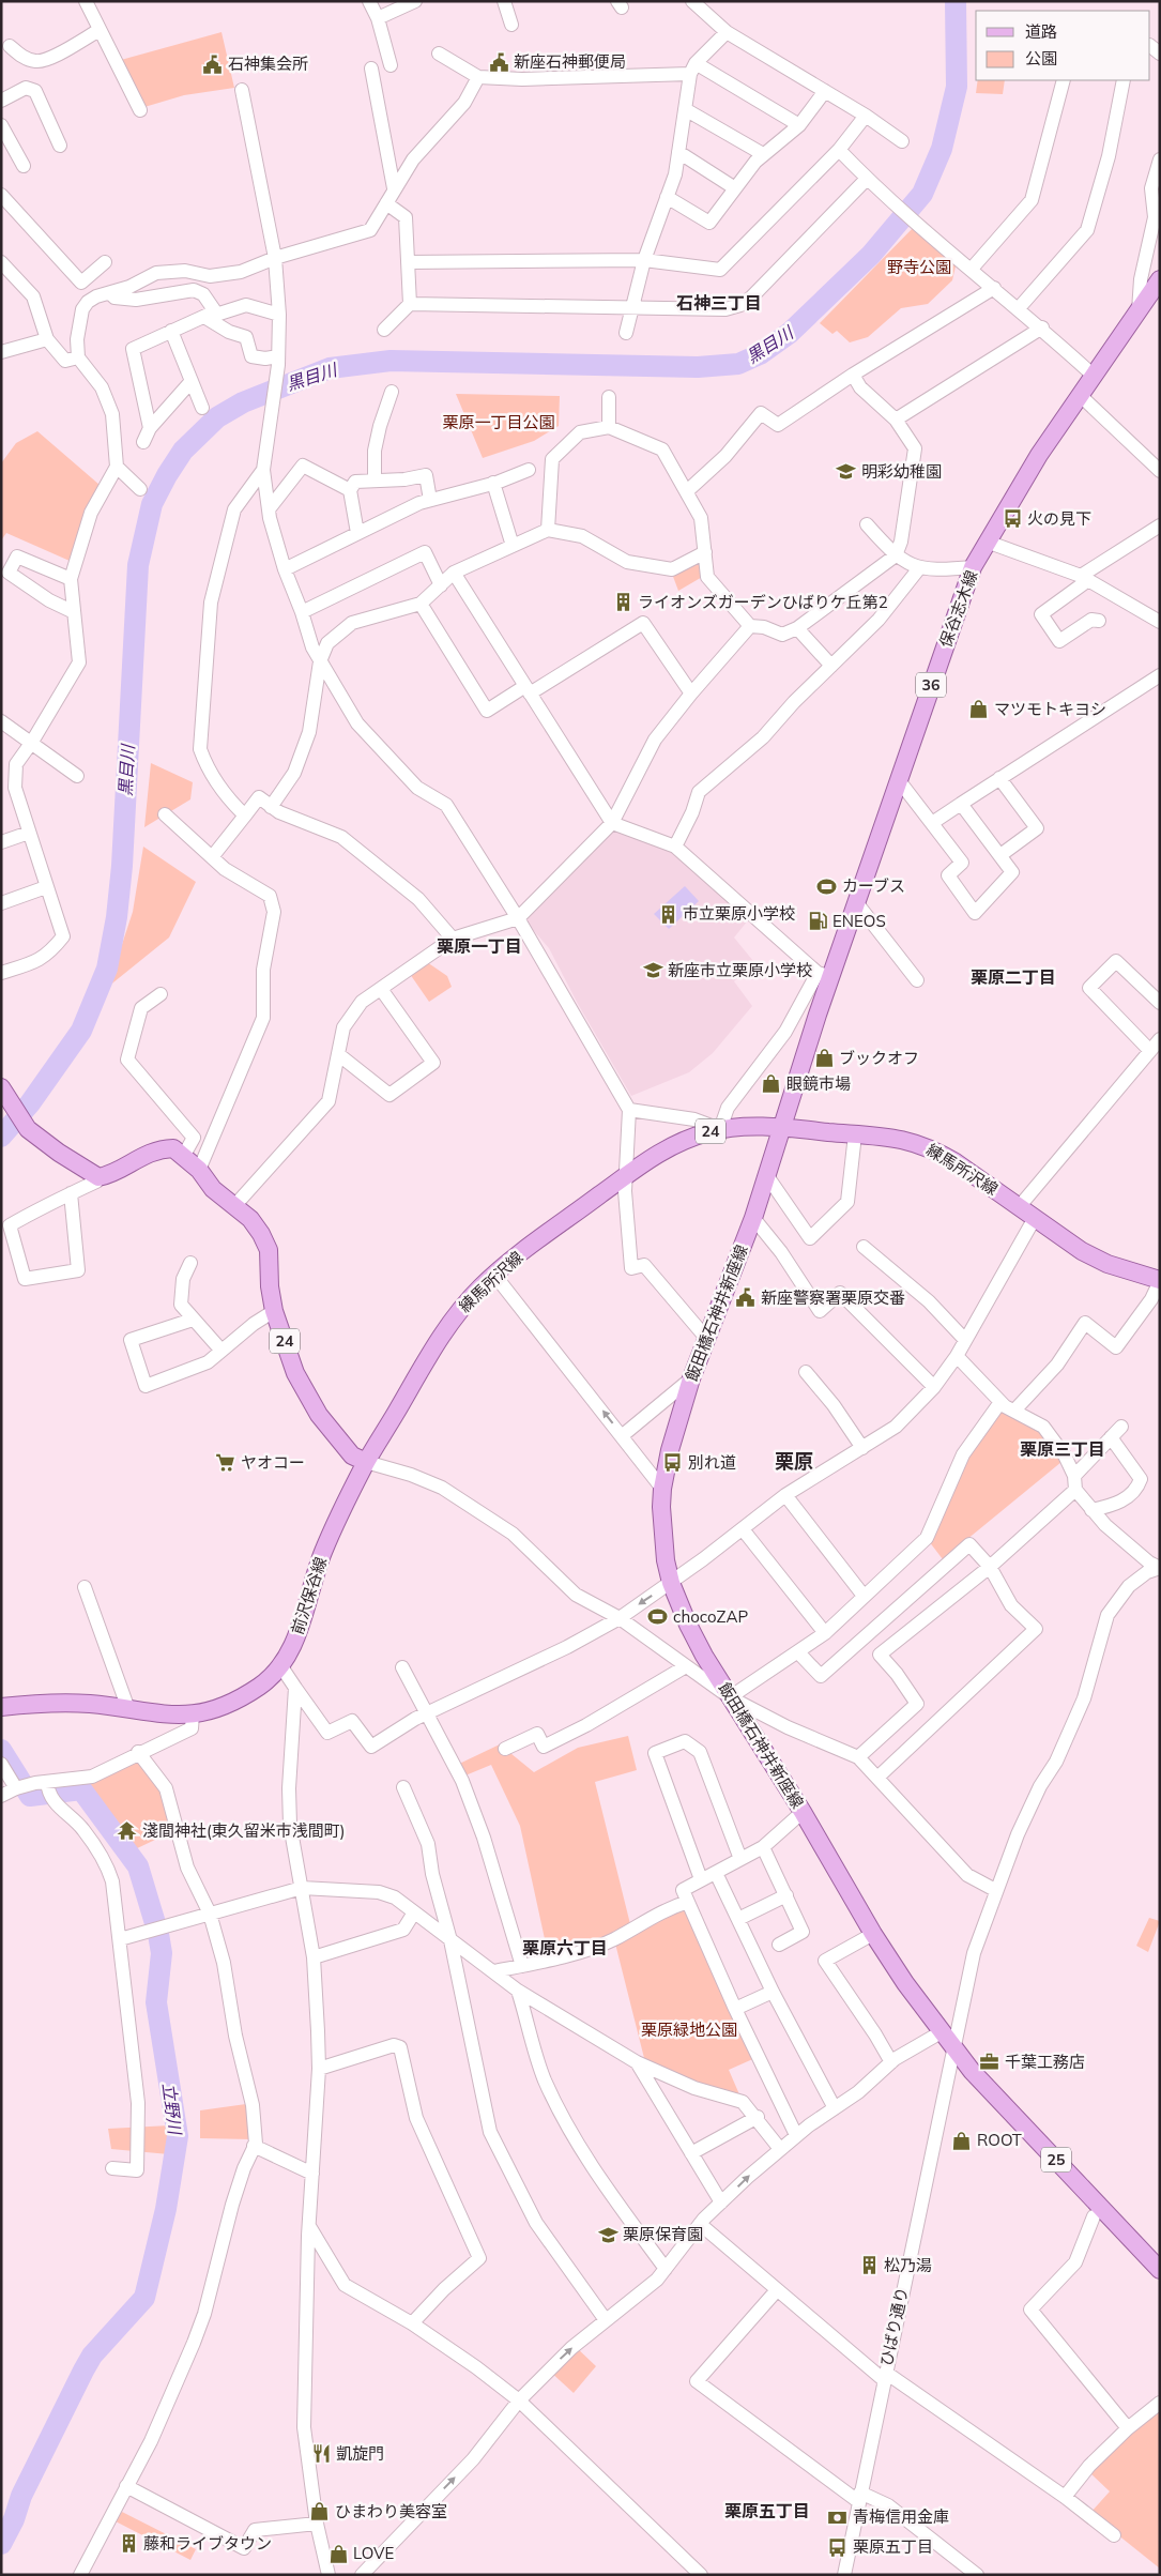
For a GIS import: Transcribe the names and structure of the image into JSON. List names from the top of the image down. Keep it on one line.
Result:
{"streets":{"main road":["保谷志木線","36","24","練馬所沢線","飯田橋石神井新座線","前沢保谷線","25"],"street":["ひばり通り"]},"crossings":[["保谷志木線","練馬所沢線"],["保谷志木線","飯田橋石神井新座線"],["24","練馬所沢線"],["24","前沢保谷線"],["練馬所沢線","飯田橋石神井新座線"],["練馬所沢線","前沢保谷線"],["飯田橋石神井新座線","ひばり通り"]],"districts":["石神三丁目","栗原一丁目","栗原二丁目","栗原三丁目","栗原","栗原六丁目","栗原五丁目"],"water":["黒目川","立野川"],"parks":["野寺公園","栗原一丁目公園","栗原緑地公園"],"places":{"public building":["新座石神郵便局","石神集会所","新座警察署栗原交番"],"school or university":["明彩幼稚園","新座市立栗原小学校","栗原保育園"],"bus stop":["火の見下","別れ道","栗原五丁目"],"building":["ライオンズガーデンひばりケ丘第2","市立栗原小学校","松乃湯","藤和ライブタウン"],"shop":["マツモトキヨシ","ブックオフ","眼鏡市場","ROOT","ひまわり美容室","LOVE"],"sports":["カーブス","chocoZAP"],"fuel station":["ENEOS"],"supermarket":["ヤオコー"],"temple":["淺間神社(東久留米市浅間町)"],"office":["千葉工務店"],"restaurant":["凱旋門"],"bank":["青梅信用金庫"]},"legend":["道路","公園"]}
